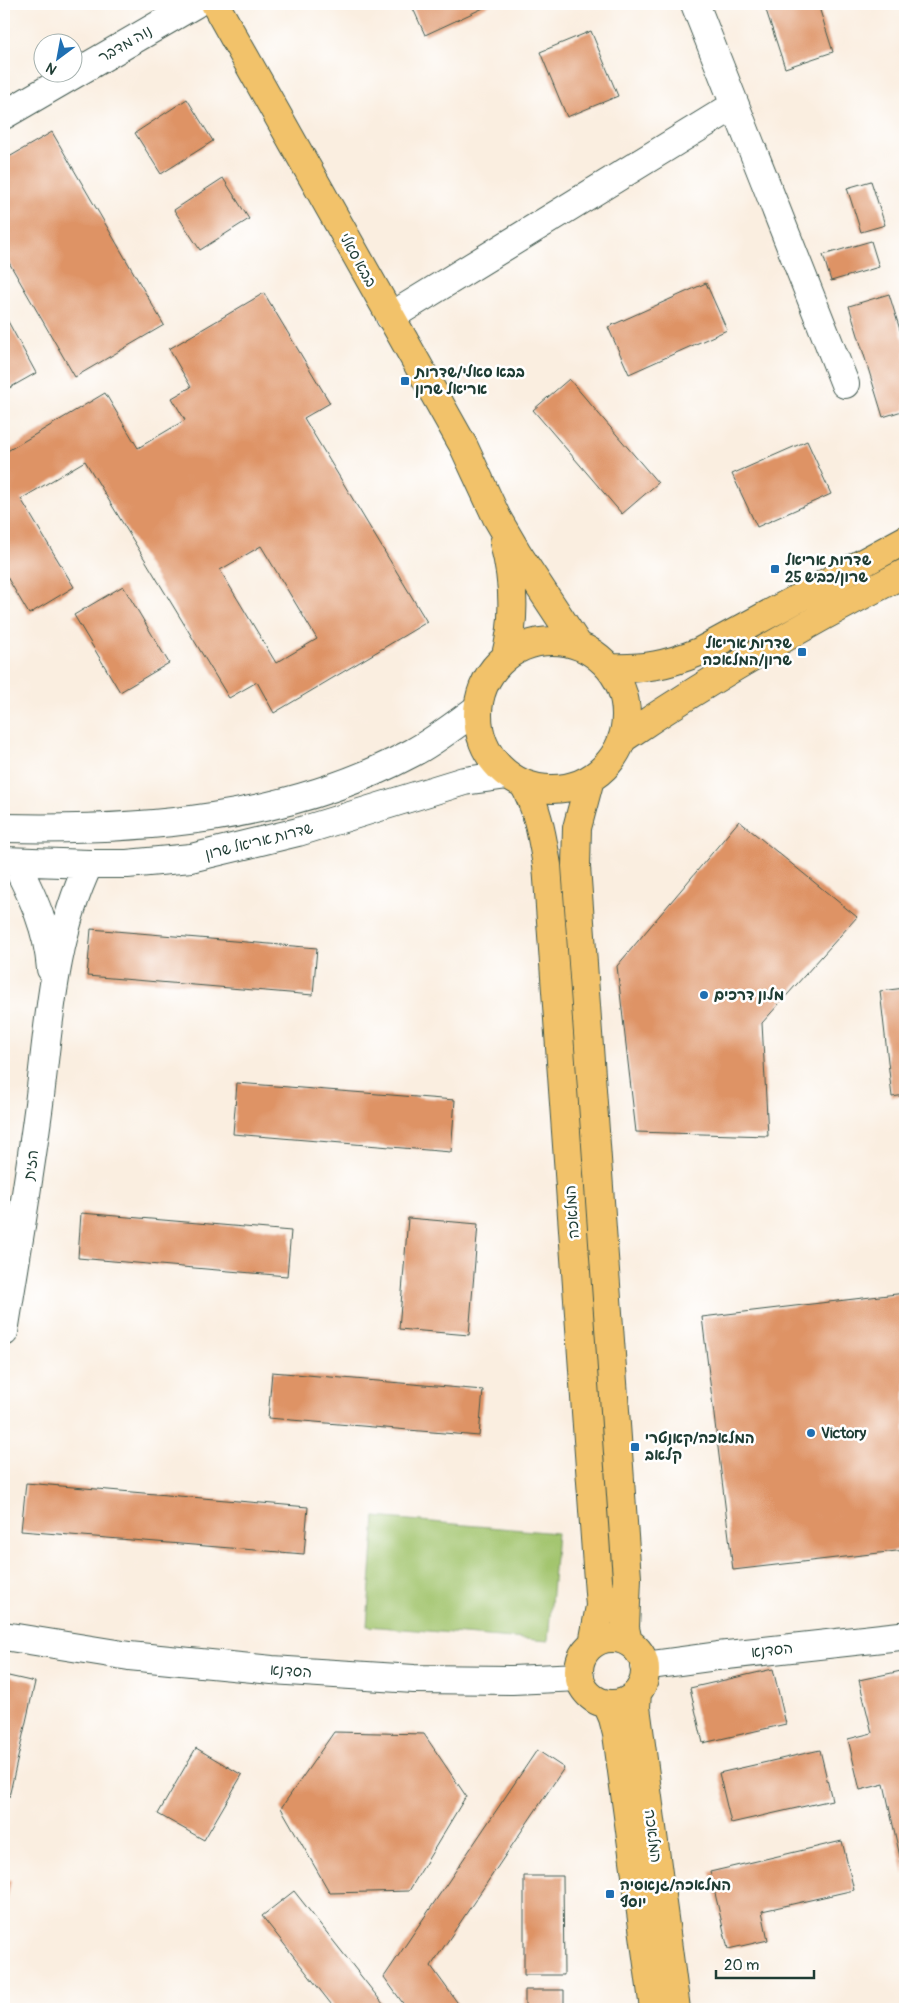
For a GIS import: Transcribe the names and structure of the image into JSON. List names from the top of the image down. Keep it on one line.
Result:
{"streets":{"main road":["בבא סאלי","המלאכה"],"street":["נוה מדבר","שדרות אריאל שרון","הזית","הסדנא"]},"crossings":[["בבא סאלי","שדרות אריאל שרון"],["בבא סאלי","המלאכה"],["שדרות אריאל שרון","הזית"],["שדרות אריאל שרון","המלאכה"],["המלאכה","הסדנא"]],"places":{"transit":["בבא סאלי/שדרות אריאל שרון","שדרות אריאל שרון/כביש 25","שדרות אריאל שרון/המלאכה","המלאכה/קאנטרי קלאב","המלאכה/גנאסיה יוסף"],"other":["מלון דרכים","Victory"]},"scale_bar":"20 m","north":"bottom left"}
